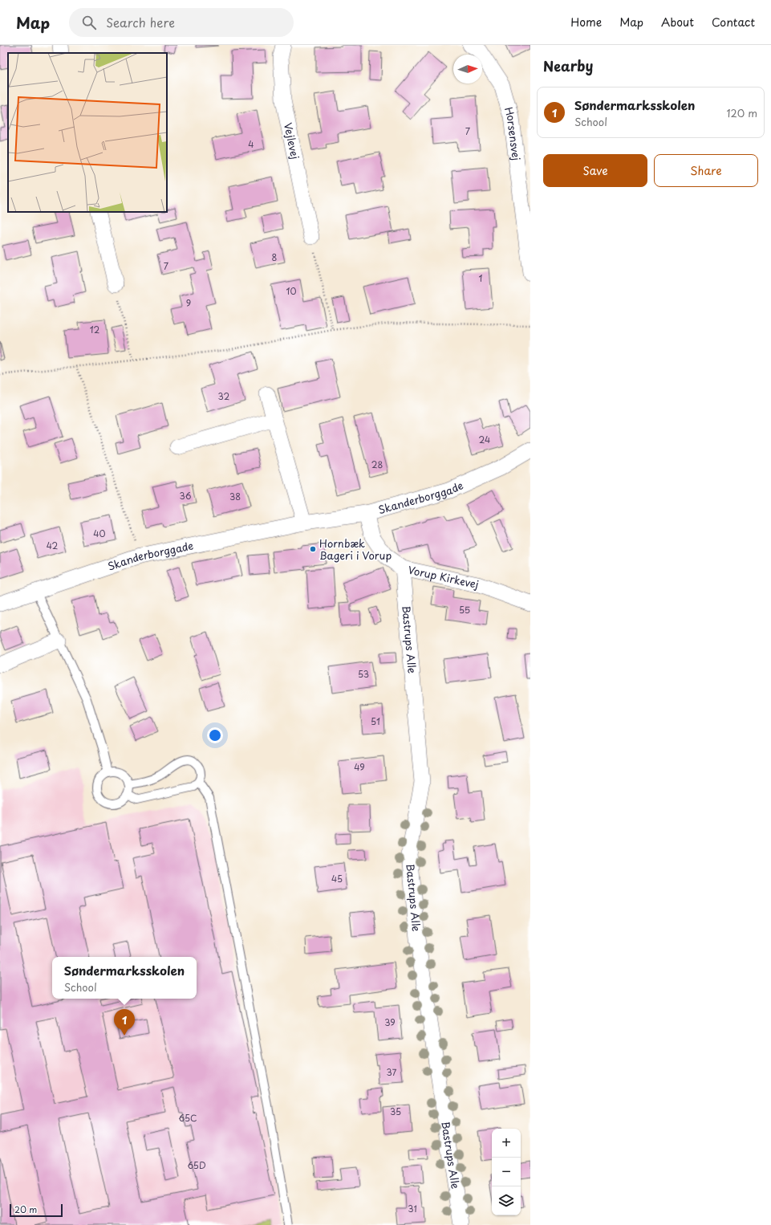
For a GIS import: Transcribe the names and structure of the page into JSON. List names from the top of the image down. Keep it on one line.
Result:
{"streets":{"street":["Horsensvej","Vejlevej","Skanderborggade","Vorup Kirkevej","Bastrups Alle"]},"crossings":[["Skanderborggade","Vorup Kirkevej"],["Vorup Kirkevej","Bastrups Alle"]],"places":["Hornbæk Bageri i Vorup"],"house_numbers":["7","4","8","7","1","10","9","12","32","24","28","36","38","40","42","55","53","51","49","45","39","37","35","65C","65D","31"],"scale_bar":"20 m","north":"right","page":{"header":"Map","search":"Search here","nav":["Home","Map","About","Contact"],"heading":"Nearby","list":[{"mark":"1","name":"Søndermarksskolen","note":"School","value":"120 m"}],"buttons":["Save","Share"],"popup":["Søndermarksskolen","School"],"pins":"1","map_buttons":["+","−"],"scale":"20 m"}}
